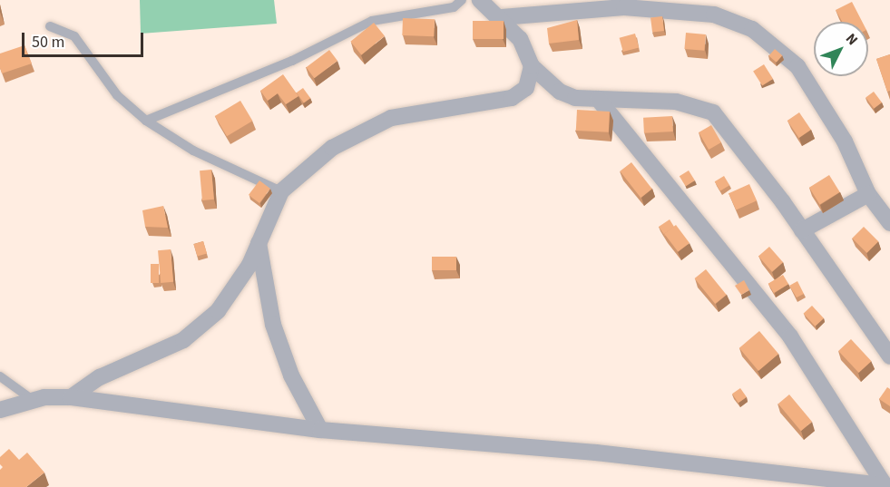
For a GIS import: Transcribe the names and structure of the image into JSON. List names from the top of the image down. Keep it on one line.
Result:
{"scale_bar":"50 m","north":"top right"}
